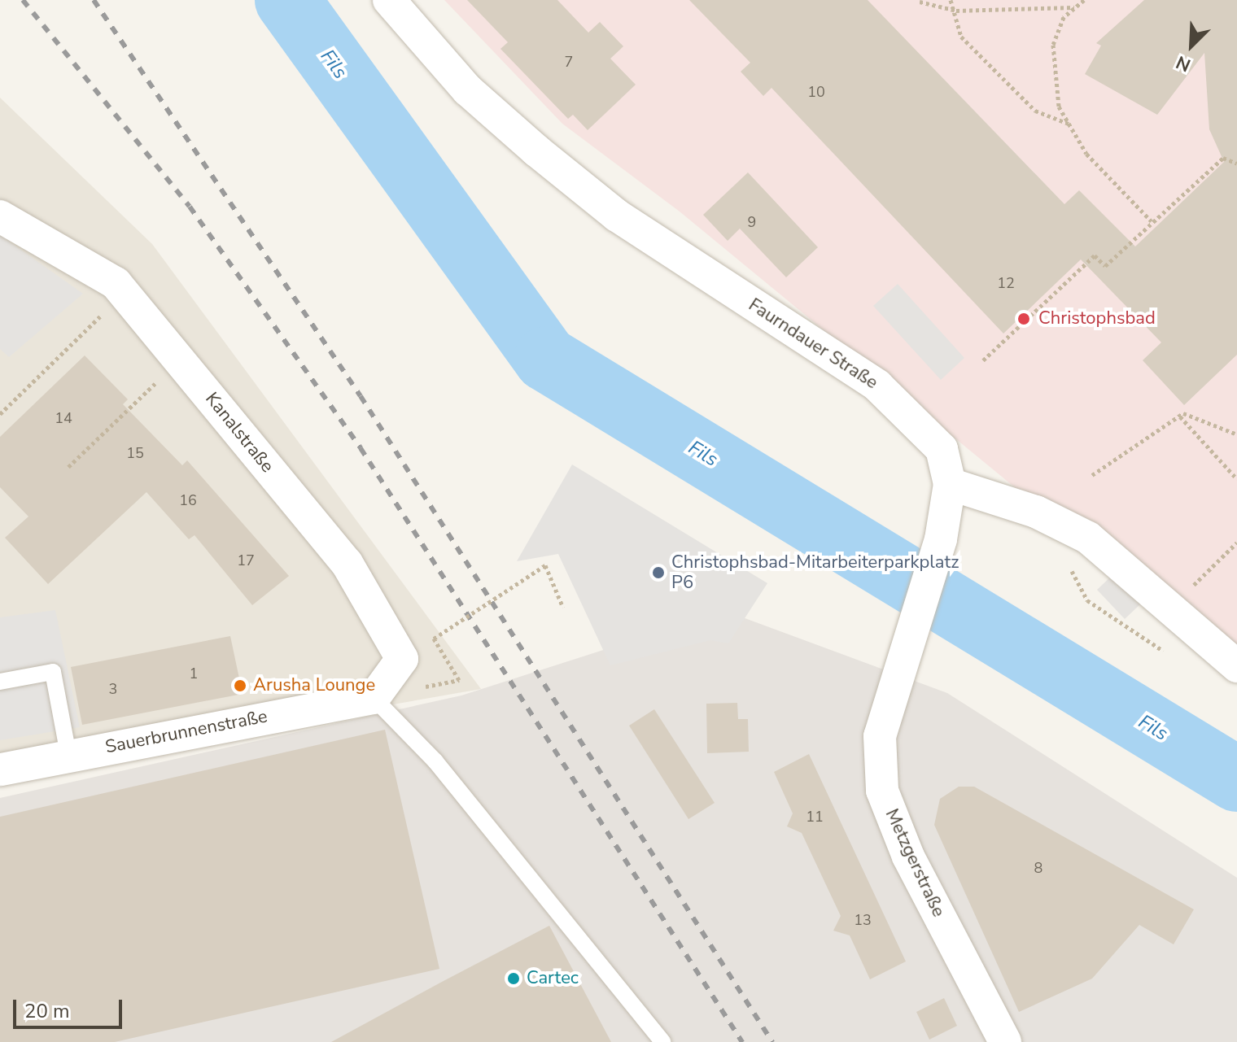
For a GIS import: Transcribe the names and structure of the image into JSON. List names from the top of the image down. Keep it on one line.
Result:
{"streets":{"street":["Faurndauer Straße","Kanalstraße","Sauerbrunnenstraße","Metzgerstraße"]},"crossings":[["Faurndauer Straße","Metzgerstraße"],["Kanalstraße","Sauerbrunnenstraße"]],"water":["Fils"],"places":["Christophsbad","Christophsbad-Mitarbeiterparkplatz P6","Arusha Lounge","Cartec"],"house_numbers":["7","10","9","12","14","15","16","17","1","3","11","8","13"],"scale_bar":"20 m","north":"bottom left"}
